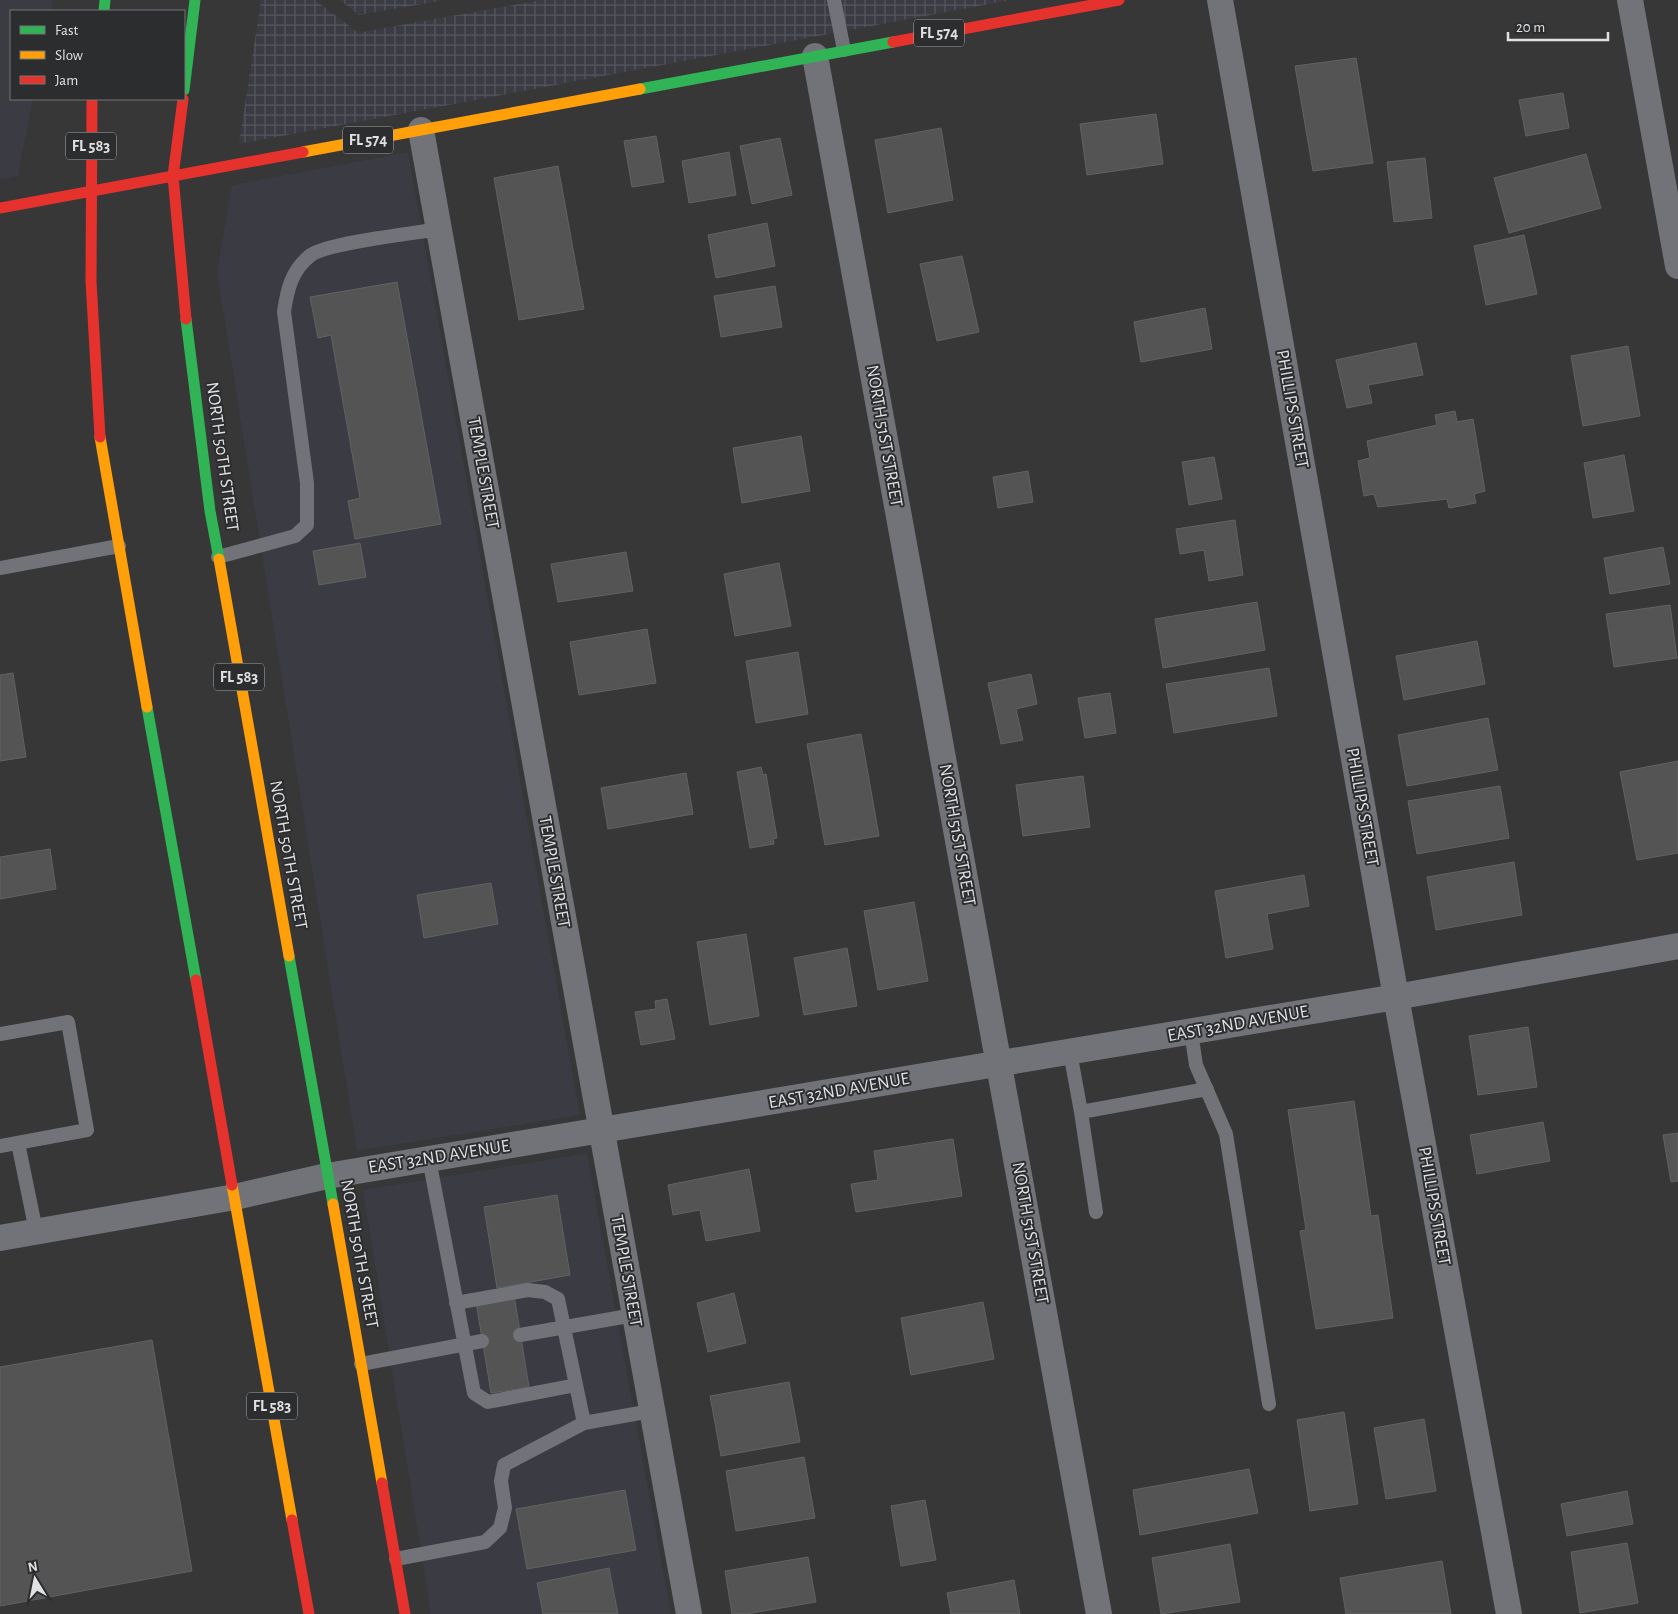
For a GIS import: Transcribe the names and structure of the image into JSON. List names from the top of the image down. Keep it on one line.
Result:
{"streets":{"main road":["FL 574","FL 583","NORTH 50TH STREET"],"street":["PHILLIPS STREET","NORTH 51ST STREET","TEMPLE STREET","EAST 32ND AVENUE"]},"crossings":[["FL 574","FL 583"],["FL 574","NORTH 51ST STREET"],["FL 574","NORTH 50TH STREET"],["FL 574","TEMPLE STREET"],["FL 583","EAST 32ND AVENUE"],["PHILLIPS STREET","EAST 32ND AVENUE"],["NORTH 51ST STREET","EAST 32ND AVENUE"],["NORTH 50TH STREET","EAST 32ND AVENUE"],["TEMPLE STREET","EAST 32ND AVENUE"]],"legend":["Fast","Slow","Jam"],"scale_bar":"20 m","north":"top"}
